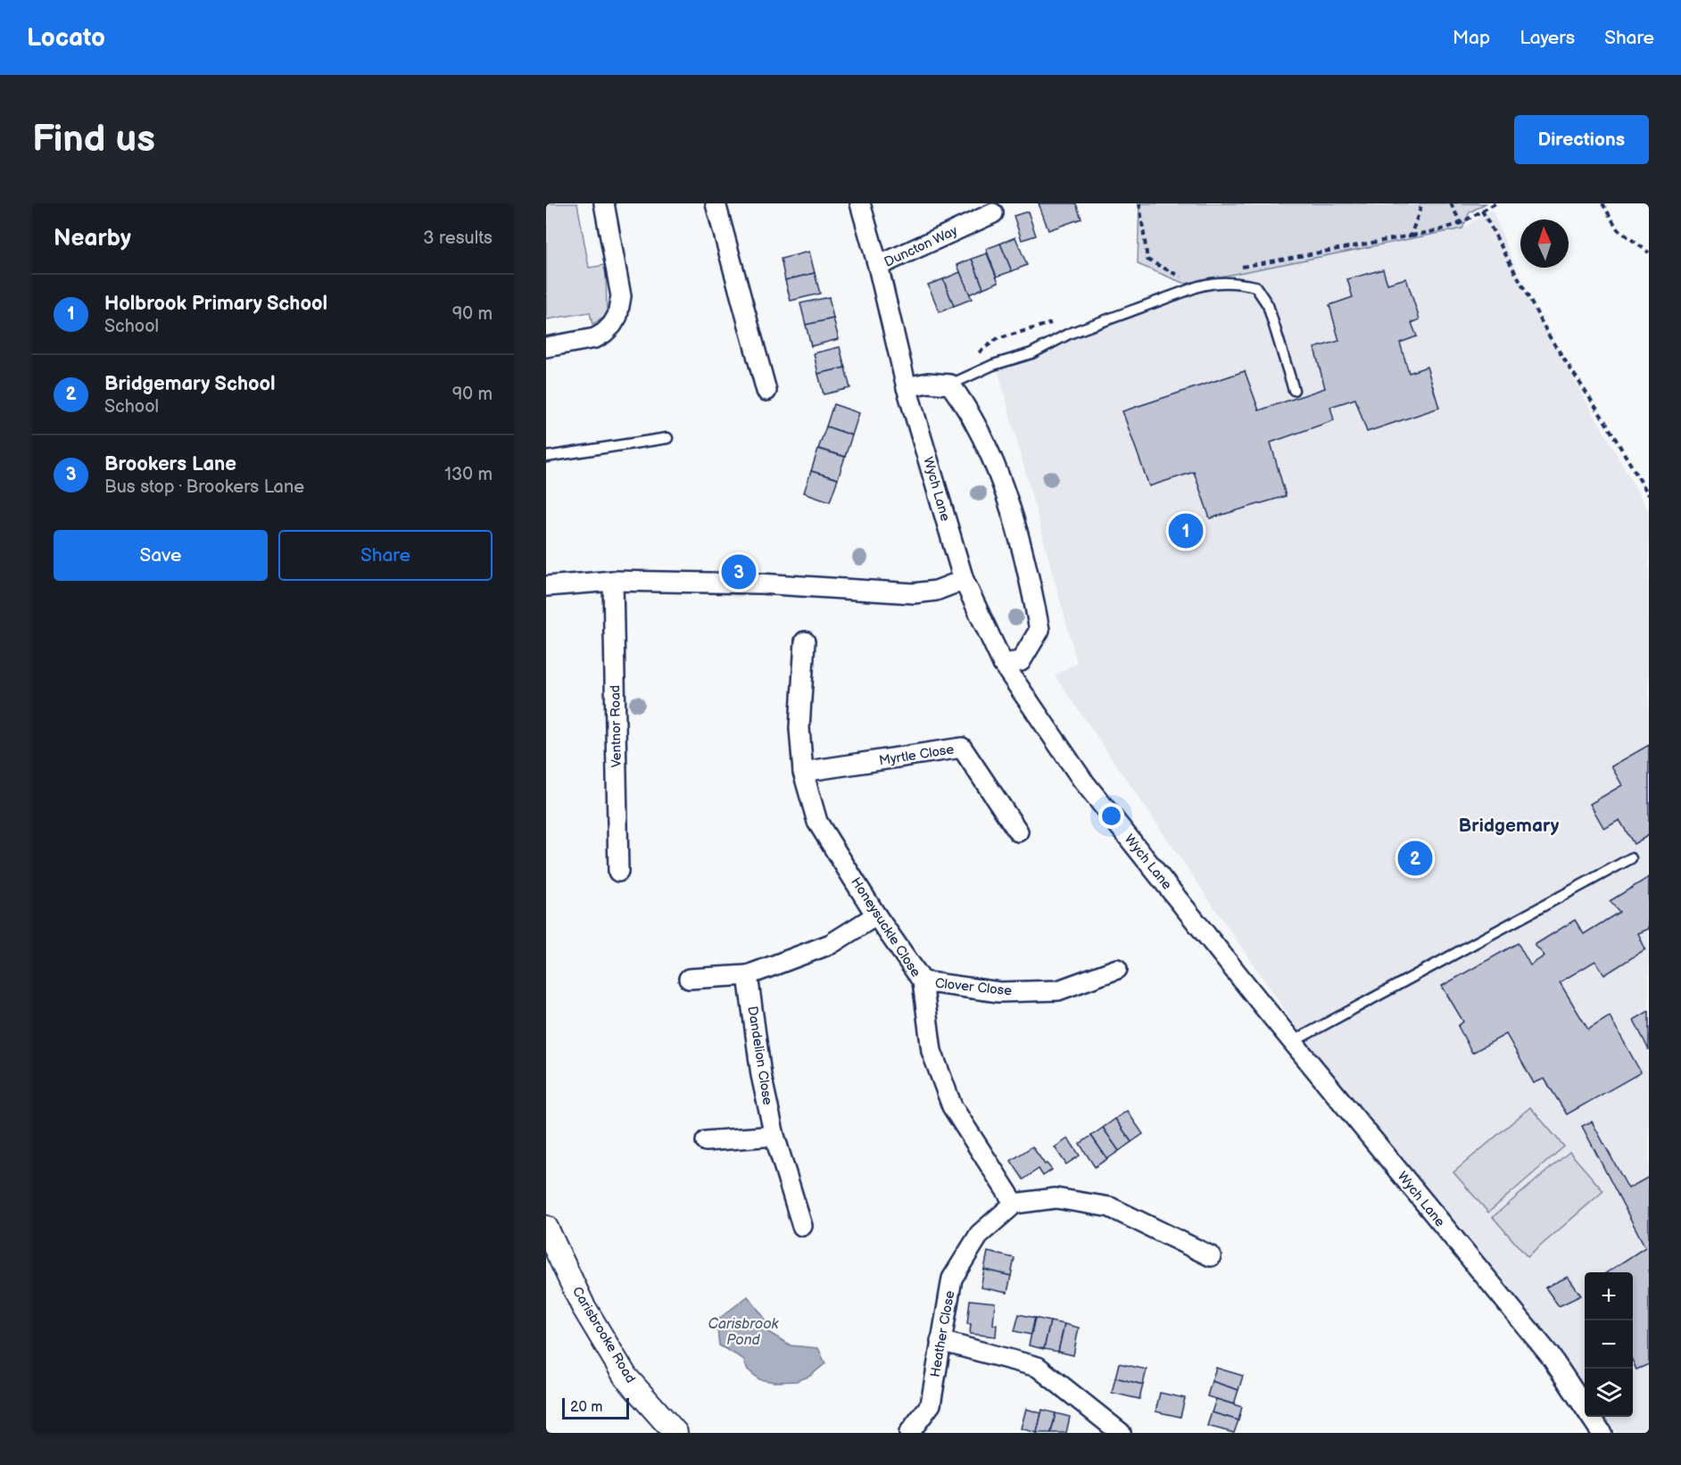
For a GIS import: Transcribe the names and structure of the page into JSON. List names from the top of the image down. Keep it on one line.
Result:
{"streets":{"street":["Duncton Way","Wych Lane","Ventnor Road","Myrtle Close","Honeysuckle Close","Clover Close","Dandelion Close","Heather Close","Carisbrooke Road"]},"crossings":[["Duncton Way","Wych Lane"],["Myrtle Close","Honeysuckle Close"],["Honeysuckle Close","Clover Close"],["Honeysuckle Close","Heather Close"]],"districts":["Bridgemary"],"water":["Carisbrook Pond"],"scale_bar":"20 m","north":"top","page":{"header":"Locato","nav":["Map","Layers","Share"],"buttons":["Directions",["Save","Share"]],"title":"Find us","heading":["Nearby","3 results"],"list":[{"mark":"1","name":"Holbrook Primary School","note":"School","value":"90 m"},{"mark":"2","name":"Bridgemary School","note":"School","value":"90 m"},{"mark":"3","name":"Brookers Lane","note":"Bus stop · Brookers Lane","value":"130 m"}],"pins":["1","3","2"],"map_buttons":["+","−"],"scale":"20 m"}}
